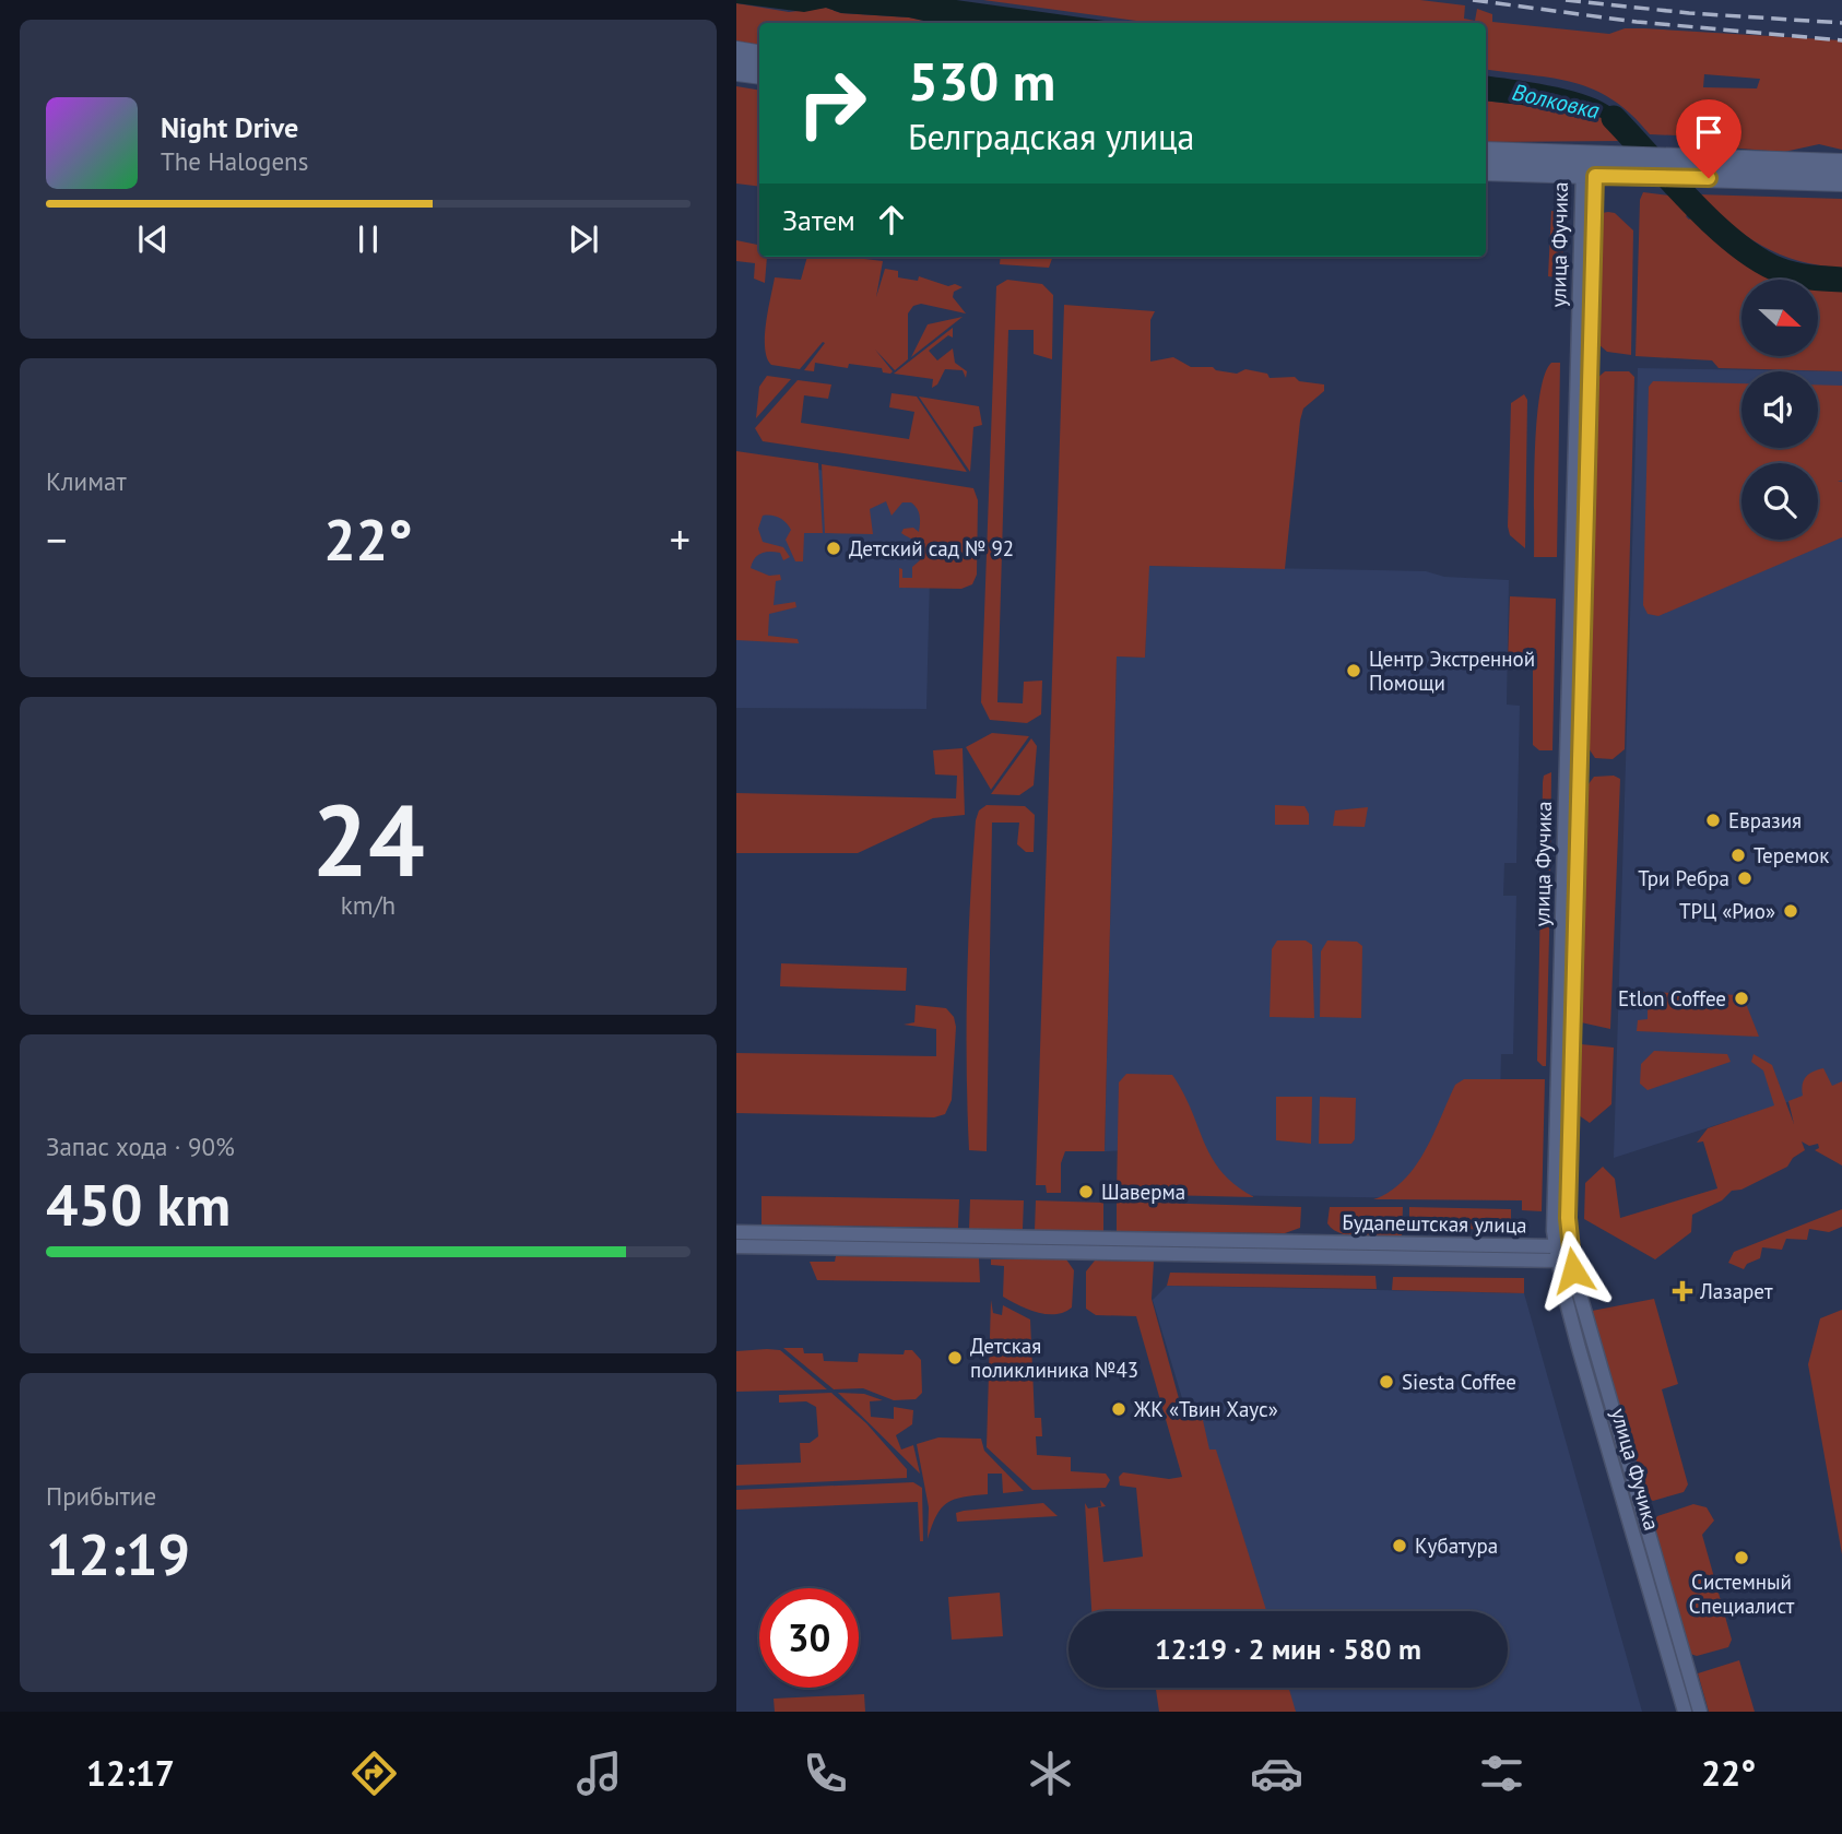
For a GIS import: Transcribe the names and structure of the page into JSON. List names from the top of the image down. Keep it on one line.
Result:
{"streets":{"street":["улица Фучика","Будапештская улица"]},"crossings":[["улица Фучика","Будапештская улица"]],"water":["Волковка"],"places":{"other":["Детский сад № 92","Центр Экстренной Помощи","Евразия","Теремок","Три Ребра","ТРЦ «Рио»","Etlon Coffee","Шаверма","Детская поликлиника №43","Siesta Coffee","ЖК «Твин Хаус»","Кубатура","Системный Специалист"],"health":["Лазарет"]},"north":"right","page":{"turn":["530 m","Белградская улица"],"song":["Night Drive","The Halogens"],"then":"Затем","tile":["Климат",["24","km/h"],["Запас хода · 90%","450 km"],["Прибытие","12:19"]],"heat":["−","22°","+"],"limit":"30","trip":"12:19 · 2 мин · 580 m","tabs":["12:17","22°"]}}
